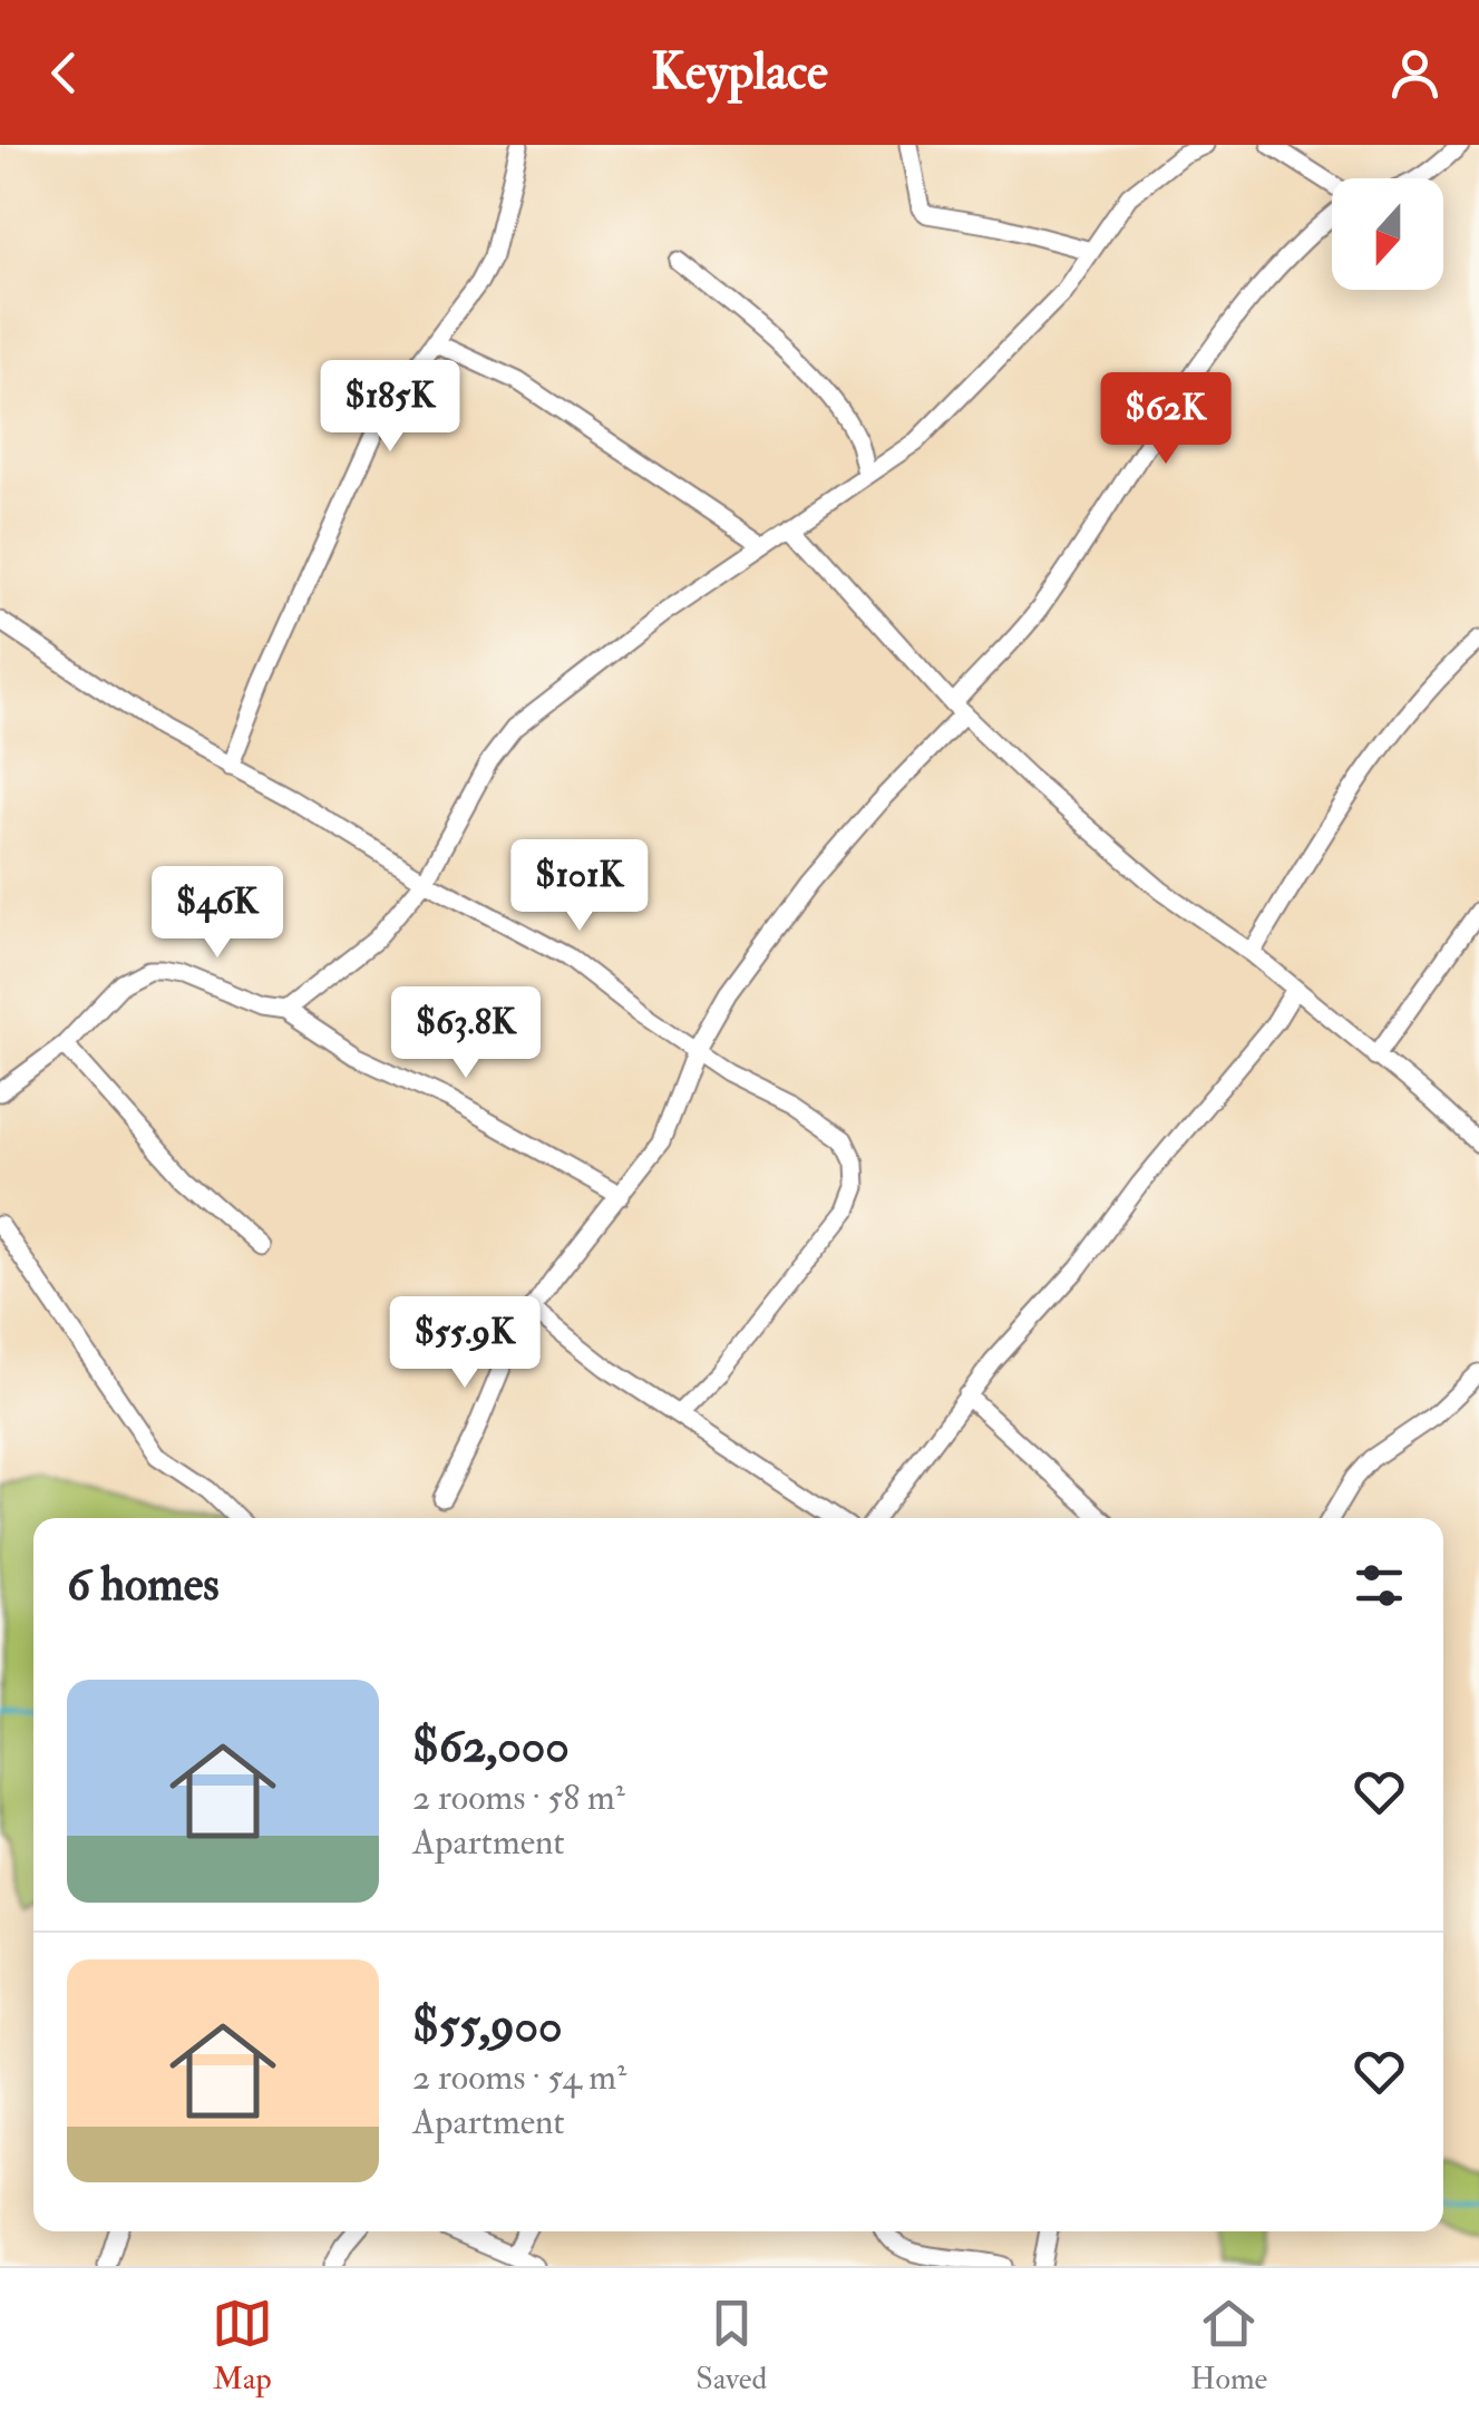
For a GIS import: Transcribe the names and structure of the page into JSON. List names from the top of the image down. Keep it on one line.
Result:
{"north":"bottom","page":{"header":"Keyplace","price":["$185K","$62K","$101K","$46K","$63.8K","$55.9K"],"heading":"6 homes","list":[{"name":"$62,000","note":"2 rooms · 58 m² · Apartment"},{"name":"$55,900","note":"2 rooms · 54 m² · Apartment"}],"tabs":["Map","Saved","Home"]}}
